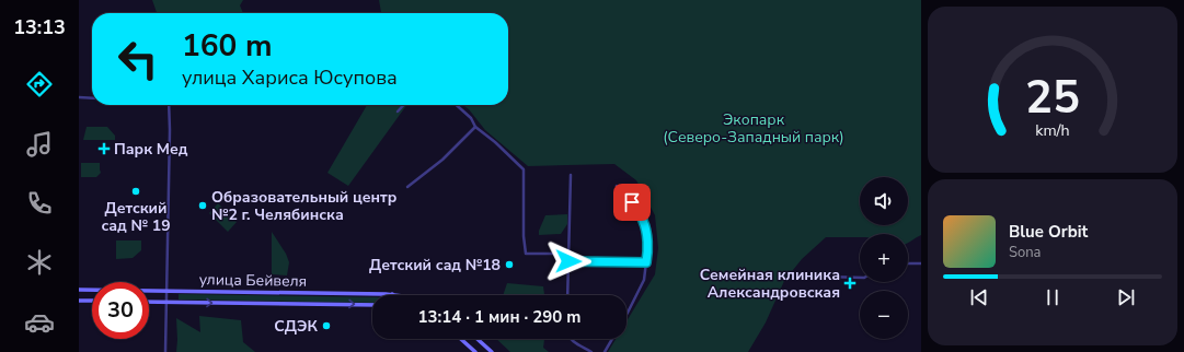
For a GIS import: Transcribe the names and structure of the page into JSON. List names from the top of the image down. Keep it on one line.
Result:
{"streets":{"main road":["улица Бейвеля"]},"parks":["Экопарк (Северо-Западный парк)"],"places":{"health":["Парк Мед","Семейная клиника Александровская"],"other":["Детский сад № 19","Образовательный центр №2 г. Челябинска","Детский сaд №18","СДЭК"]},"page":{"tabs":"13:13","turn":["160 m","улица Хариса Юсупова"],"map_buttons":["+","−"],"song":["Blue Orbit","Sona"],"limit":"30","trip":"13:14 · 1 мин · 290 m","gauge":["25","km/h"]}}
